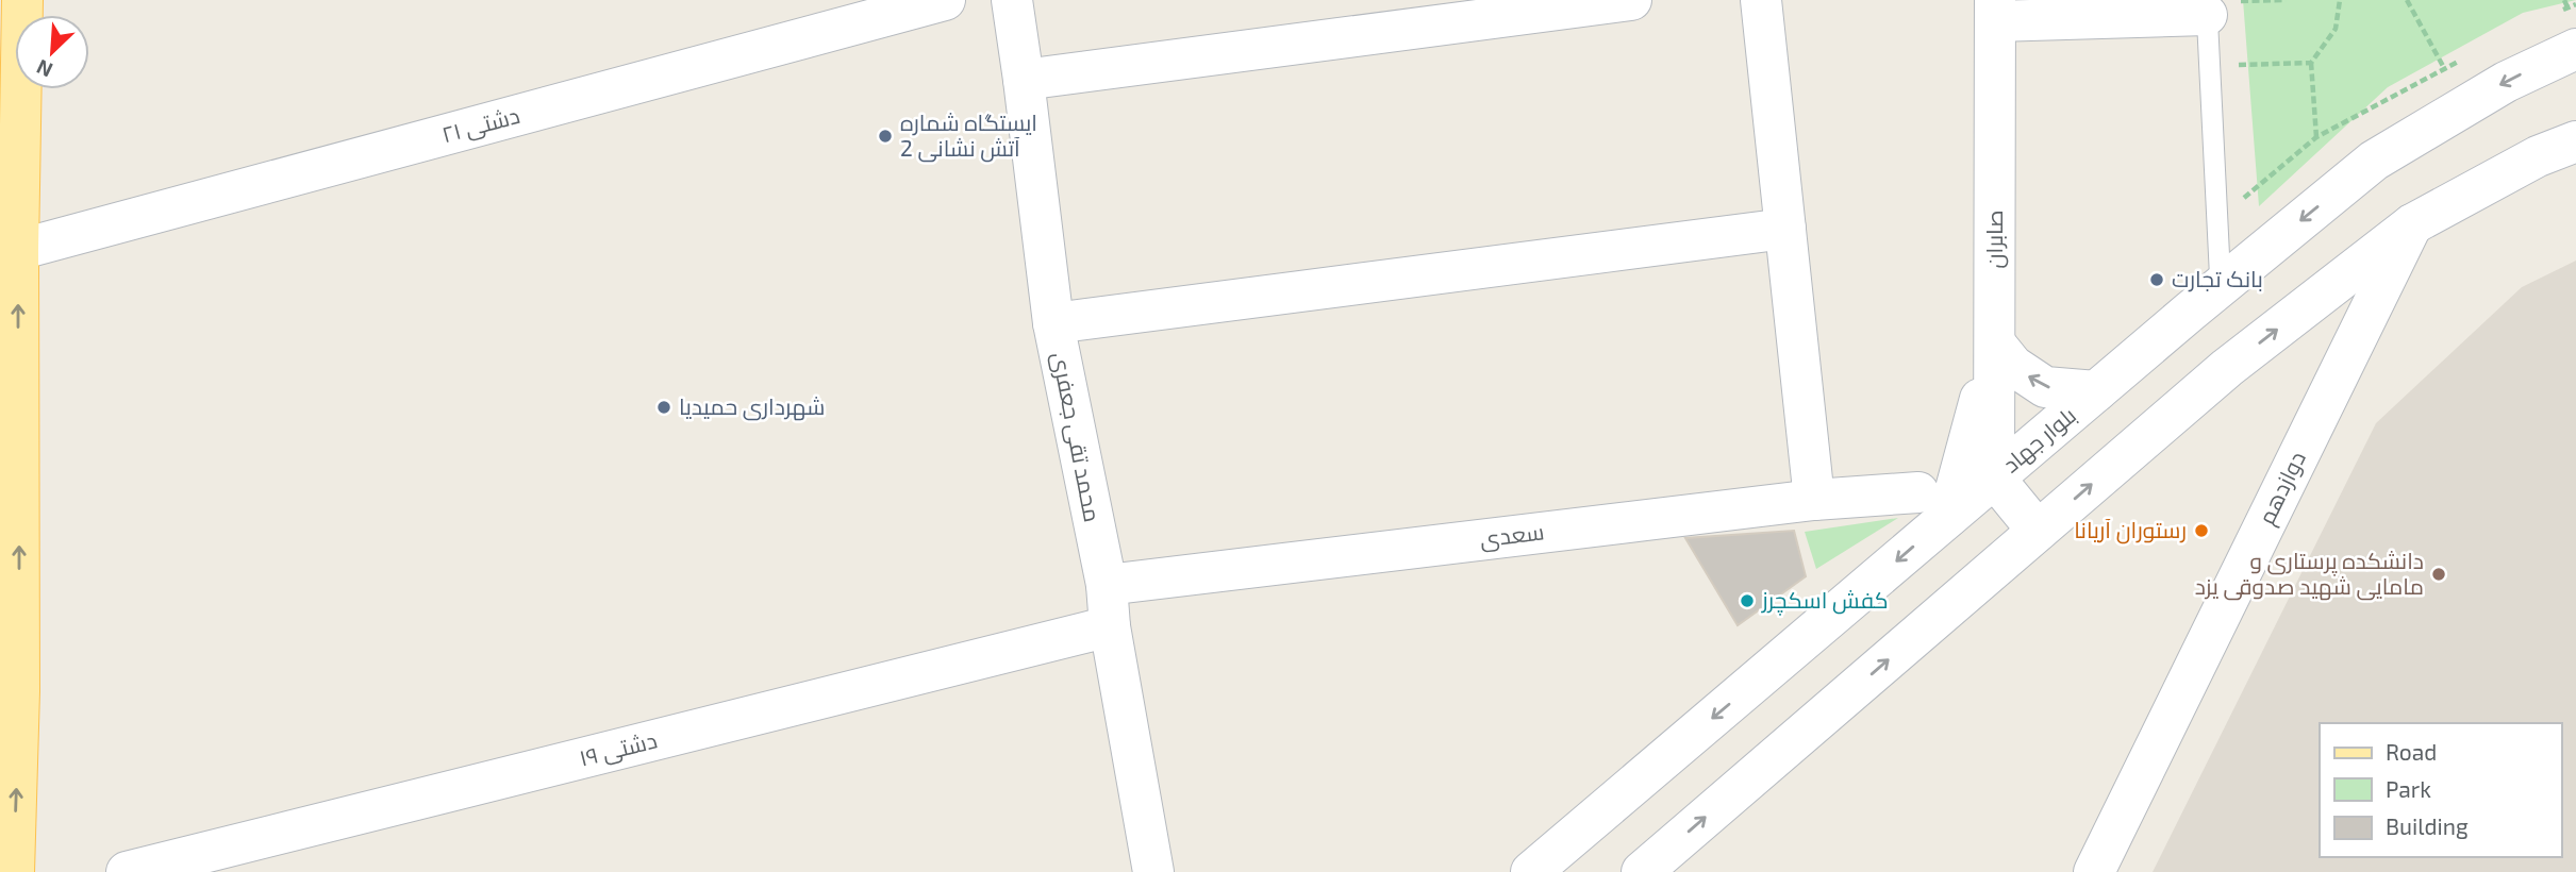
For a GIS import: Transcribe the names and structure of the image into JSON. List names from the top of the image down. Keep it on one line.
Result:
{"streets":{"street":["دشتی ۲۱","صابران","محمد تقی جعفری","بلوار جهاد","دوازدهم","سعدی","دشتی ۱۹"]},"crossings":[["صابران","بلوار جهاد"],["محمد تقی جعفری","سعدی"],["محمد تقی جعفری","دشتی ۱۹"],["بلوار جهاد","سعدی"]],"places":["ایستگاه شماره 2 آتش نشانی","بانک تجارت","شهرداری حمیدیا","رستوران آریانا","دانشکده پرستاری و مامایی شهید صدوقی یزد","کفش اسکچرز"],"legend":["Road","Park","Building"],"north":"bottom left"}
